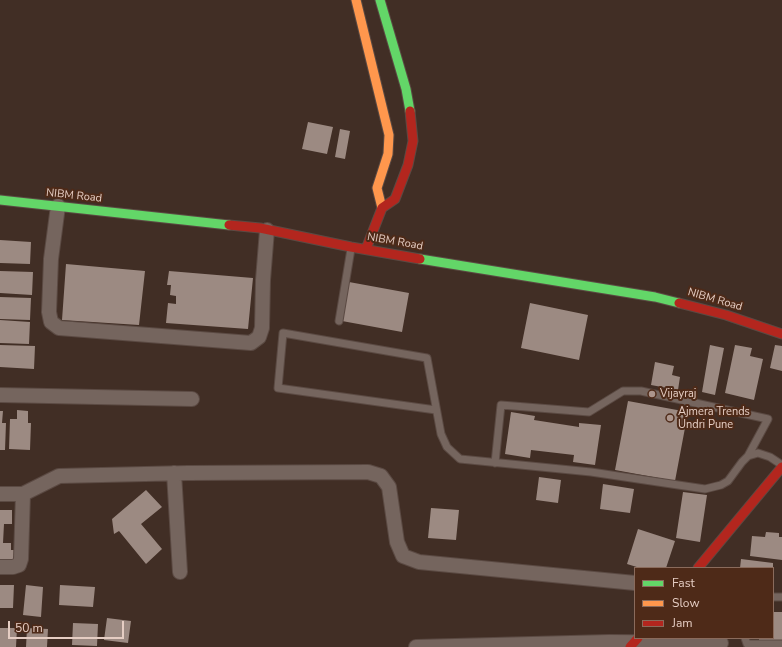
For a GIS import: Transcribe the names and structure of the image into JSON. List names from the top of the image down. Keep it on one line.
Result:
{"streets":{"main road":["NIBM Road"]},"places":["Vijayraj","Ajmera Trends Undri Pune"],"legend":["Fast","Slow","Jam"],"scale_bar":"50 m"}
